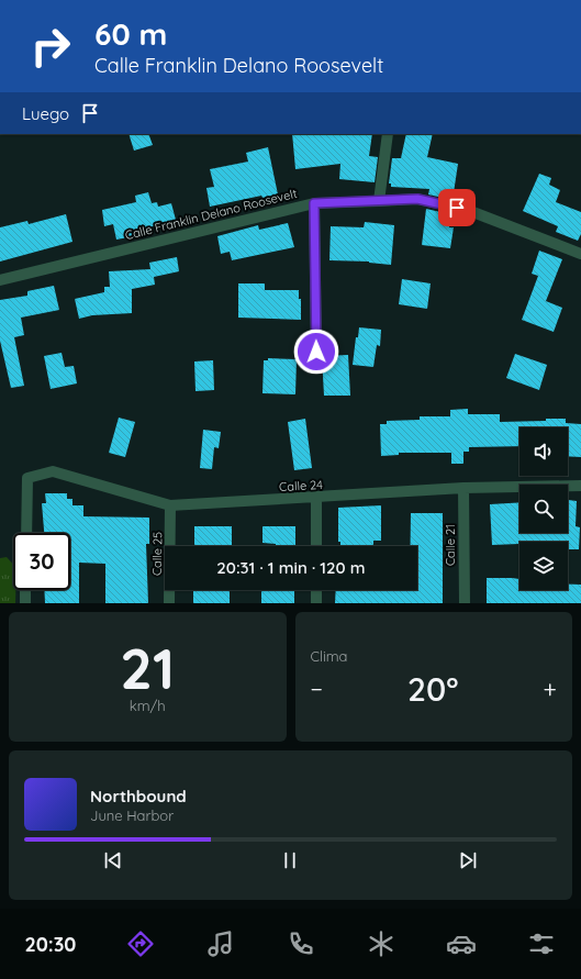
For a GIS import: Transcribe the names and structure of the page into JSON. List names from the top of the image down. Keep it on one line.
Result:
{"streets":{"street":["Calle Franklin Delano Roosevelt","Calle 24","Calle 21","Calle 25"]},"crossings":[["Calle 24","Calle 21"],["Calle 24","Calle 25"]],"page":{"turn":["60 m","Calle Franklin Delano Roosevelt"],"then":"Luego","limit":"30","trip":"20:31 · 1 min · 120 m","tile":[["21","km/h"],"Clima"],"heat":["−","20°","+"],"song":["Northbound","June Harbor"],"tabs":"20:30"}}
